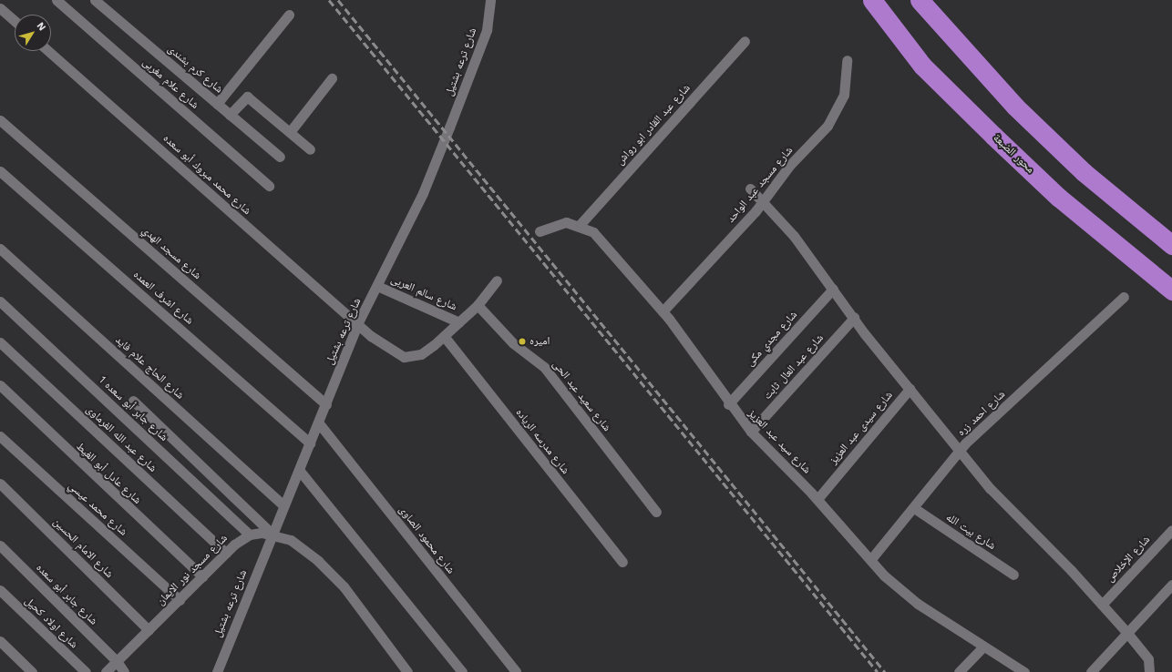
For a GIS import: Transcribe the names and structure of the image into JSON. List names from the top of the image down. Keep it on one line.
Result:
{"streets":{"highway":["محور الضبعة"],"street":["شارع ترعه بشتيل","شارع كرم بشندى","شارع علام مغربى","شارع عبد القادر ابو رواش","شارع محمد مبروك أبو سعده","شارع مسجد عبد الواحد","شارع مسجد الهدي","شارع سالم العربى","شارع اشرف العمده","شارع مجدي مكى","شارع عبد العال ثابت","شارع الحاج علام فايد","شارع سعيد عبد الحى","شارع جابر أبو سعده 1","شارع احمد زره","شارع سيدى عبد العزيز","شارع عبد الله الفرماوى","شارع مدرسه الرياده","شارع سيد عبد العزيز","شارع عادل أبو الغيط","شارع محمد عيسي","شارع بيت الله","شارع محمود الصاوى","شارع الامام الحسين","شارع الإخلاص","شارع مسجد نور الايمان","شارع جابر أبو سعده","شارع اولاد كحيل"]},"crossings":[["شارع ترعه بشتيل","شارع محمد مبروك أبو سعده"],["شارع ترعه بشتيل","شارع مسجد الهدي"],["شارع ترعه بشتيل","شارع سالم العربى"],["شارع ترعه بشتيل","شارع اشرف العمده"],["شارع ترعه بشتيل","شارع الحاج علام فايد"],["شارع ترعه بشتيل","شارع محمود الصاوى"],["شارع عبد القادر ابو رواش","شارع سيد عبد العزيز"],["شارع مسجد عبد الواحد","شارع سيد عبد العزيز"],["شارع مجدي مكى","شارع سيد عبد العزيز"],["شارع عبد العال ثابت","شارع سيد عبد العزيز"],["شارع جابر أبو سعده 1","شارع مسجد نور الايمان"],["شارع احمد زره","شارع سيد عبد العزيز"],["شارع احمد زره","شارع بيت الله"],["شارع سيدى عبد العزيز","شارع سيد عبد العزيز"],["شارع عبد الله الفرماوى","شارع مسجد نور الايمان"],["شارع عادل أبو الغيط","شارع مسجد نور الايمان"],["شارع محمد عيسي","شارع مسجد نور الايمان"],["شارع الامام الحسين","شارع مسجد نور الايمان"],["شارع مسجد نور الايمان","شارع جابر أبو سعده"]],"places":["اميره"],"north":"top right"}
